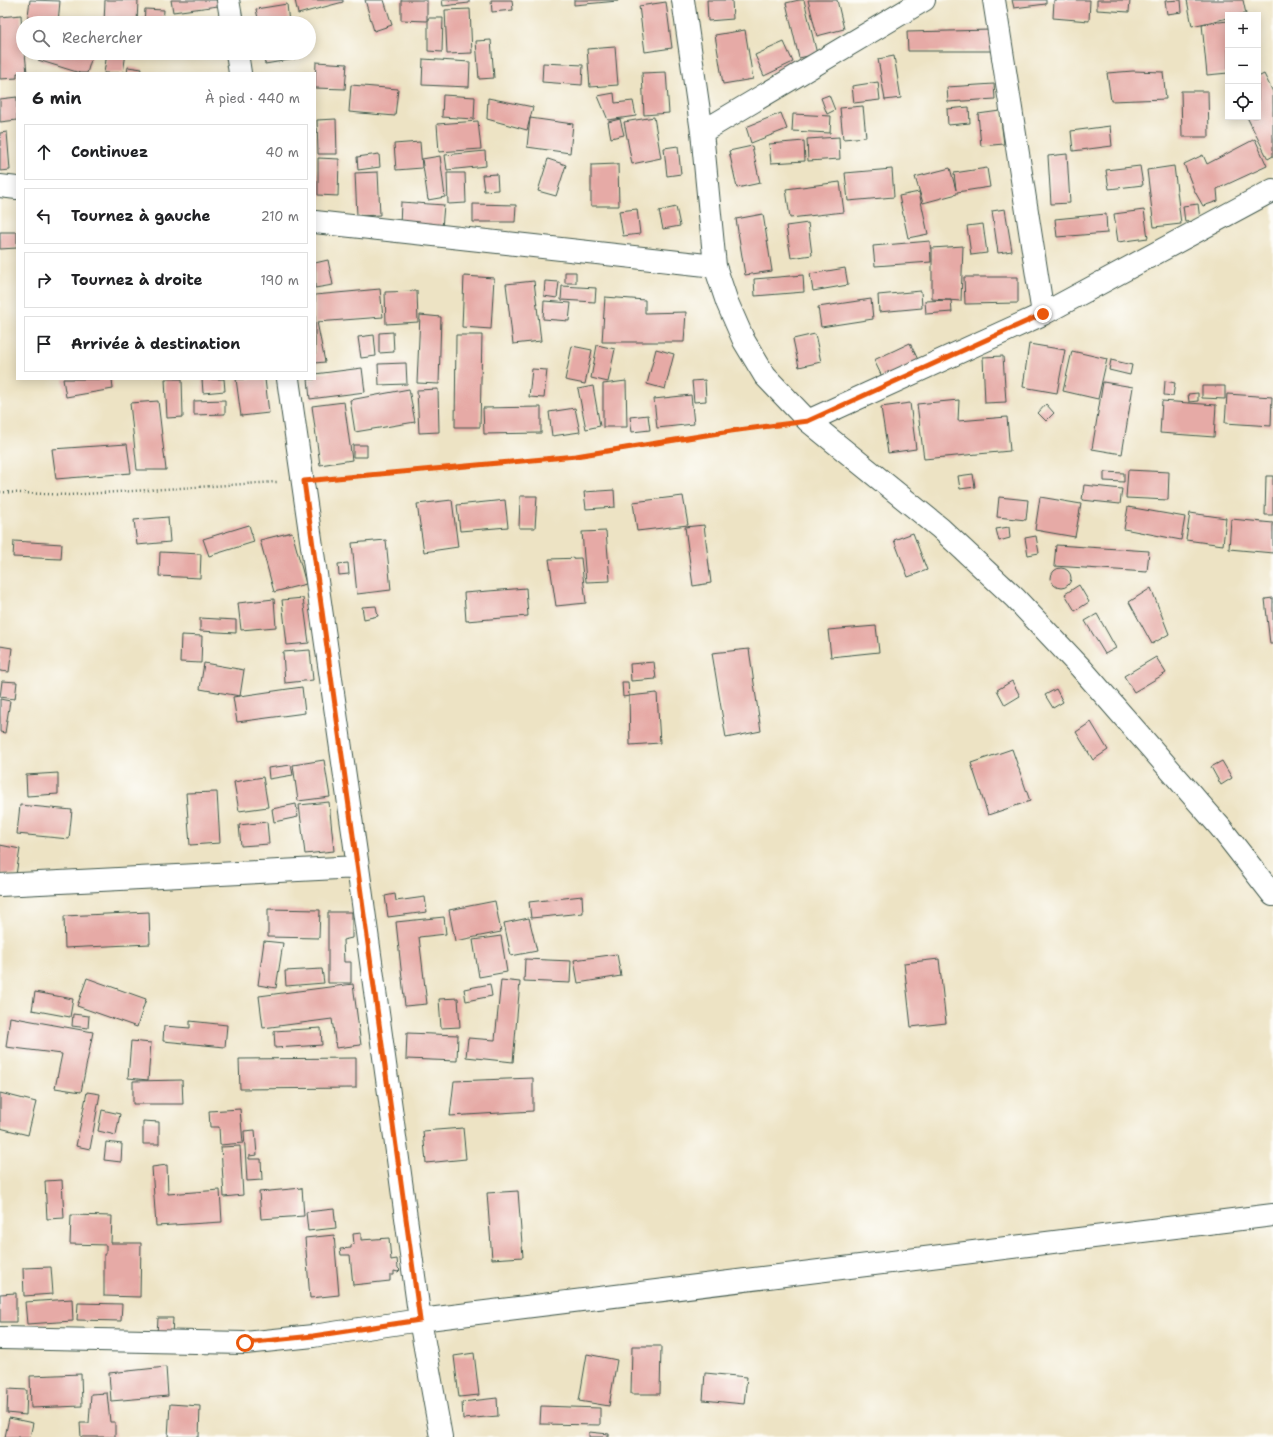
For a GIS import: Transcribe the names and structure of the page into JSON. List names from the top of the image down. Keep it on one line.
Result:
{"page":{"map_buttons":["+","−"],"search":"Rechercher","heading":["6 min","À pied · 440 m"],"list":[["Continuez","40 m"],["Tournez à gauche","210 m"],["Tournez à droite","190 m"],"Arrivée à destination"]}}
